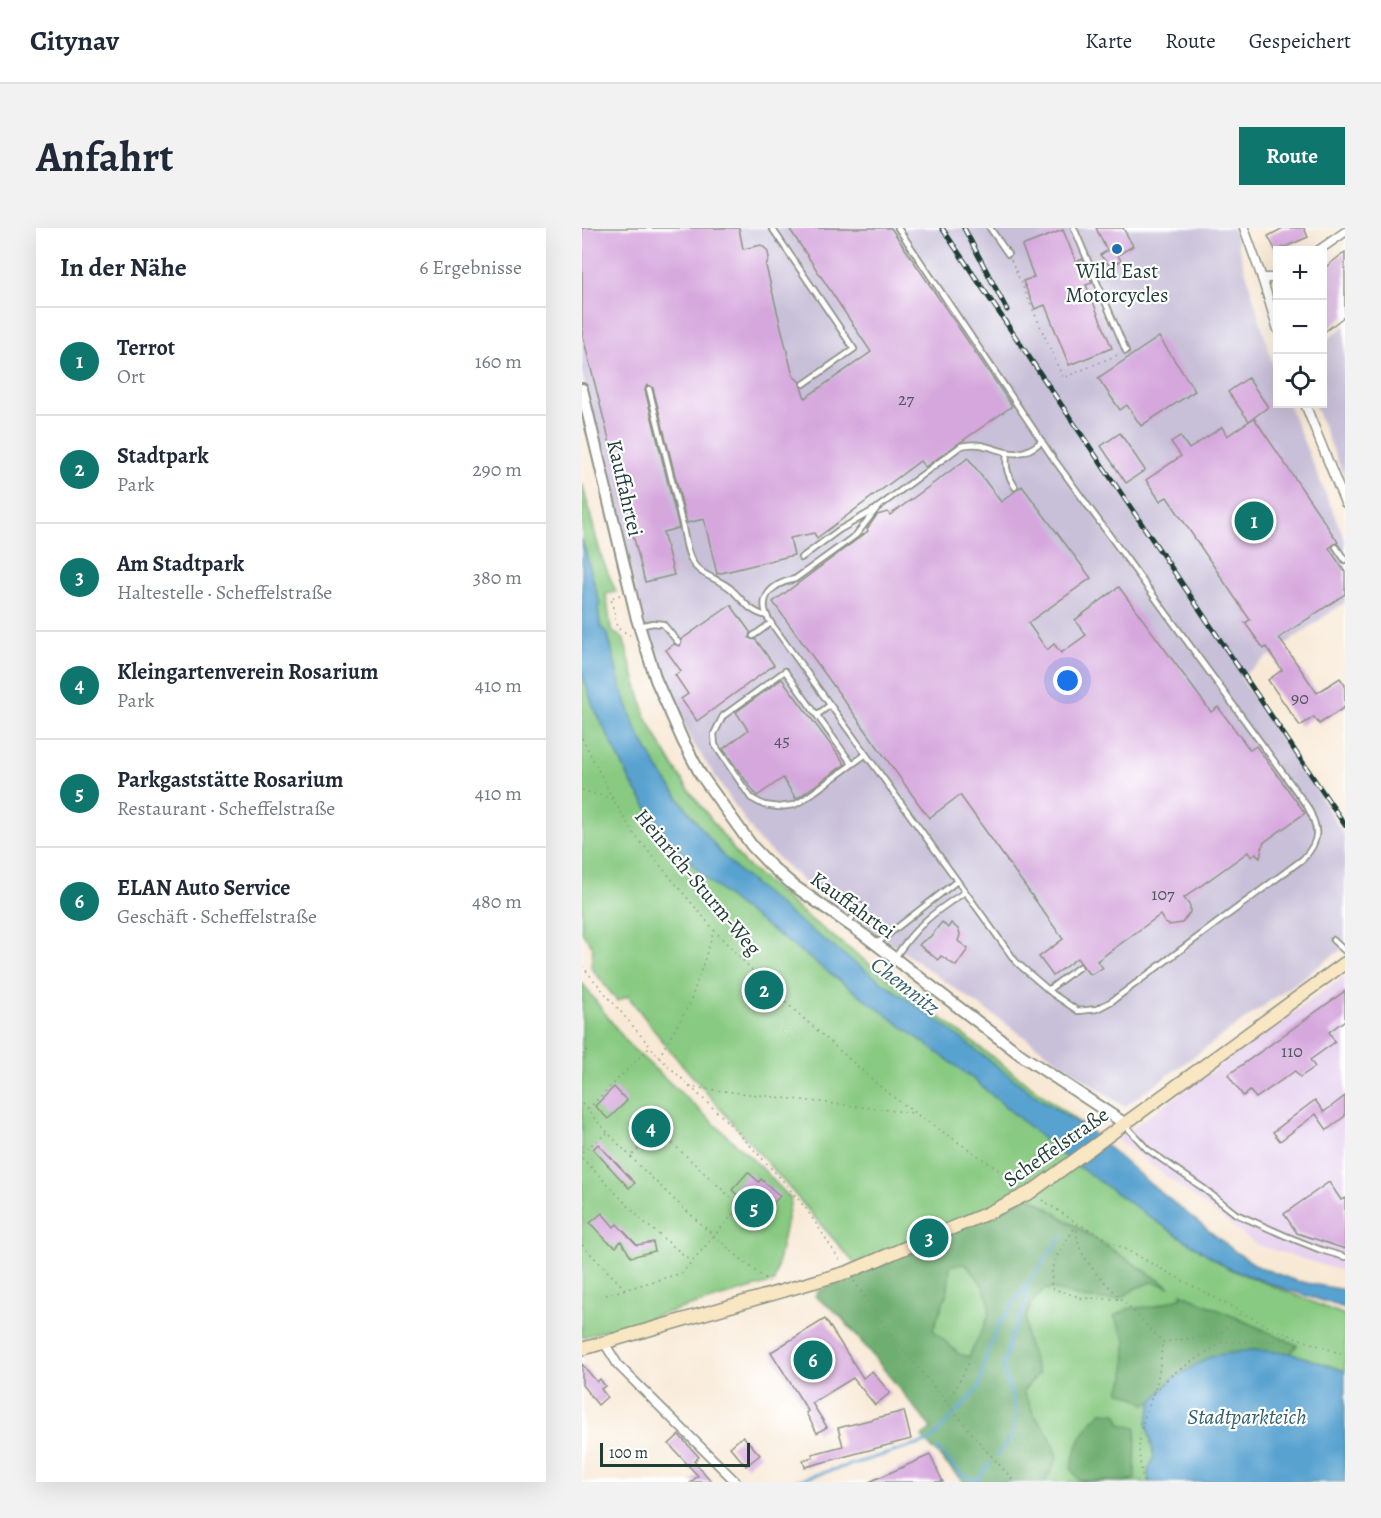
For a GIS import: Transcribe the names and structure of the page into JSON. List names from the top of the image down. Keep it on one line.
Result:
{"streets":{"main road":["Scheffelstraße"],"street":["Kauffahrtei"],"path":["Heinrich-Sturm-Weg"]},"crossings":[["Kauffahrtei","Scheffelstraße"],["Heinrich-Sturm-Weg","Scheffelstraße"]],"water":["Chemnitz","Stadtparkteich"],"places":["Wild East Motorcycles"],"house_numbers":["27","90","45","107","110"],"scale_bar":"100 m","page":{"header":"Citynav","nav":["Karte","Route","Gespeichert"],"buttons":"Route","title":"Anfahrt","heading":["In der Nähe","6 Ergebnisse"],"map_buttons":["+","−"],"list":[{"mark":"1","name":"Terrot","note":"Ort","value":"160 m"},{"mark":"2","name":"Stadtpark","note":"Park","value":"290 m"},{"mark":"3","name":"Am Stadtpark","note":"Haltestelle · Scheffelstraße","value":"380 m"},{"mark":"4","name":"Kleingartenverein Rosarium","note":"Park","value":"410 m"},{"mark":"5","name":"Parkgaststätte Rosarium","note":"Restaurant · Scheffelstraße","value":"410 m"},{"mark":"6","name":"ELAN Auto Service","note":"Geschäft · Scheffelstraße","value":"480 m"}],"pins":["1","2","4","5","3","6"],"scale":"100 m"}}
